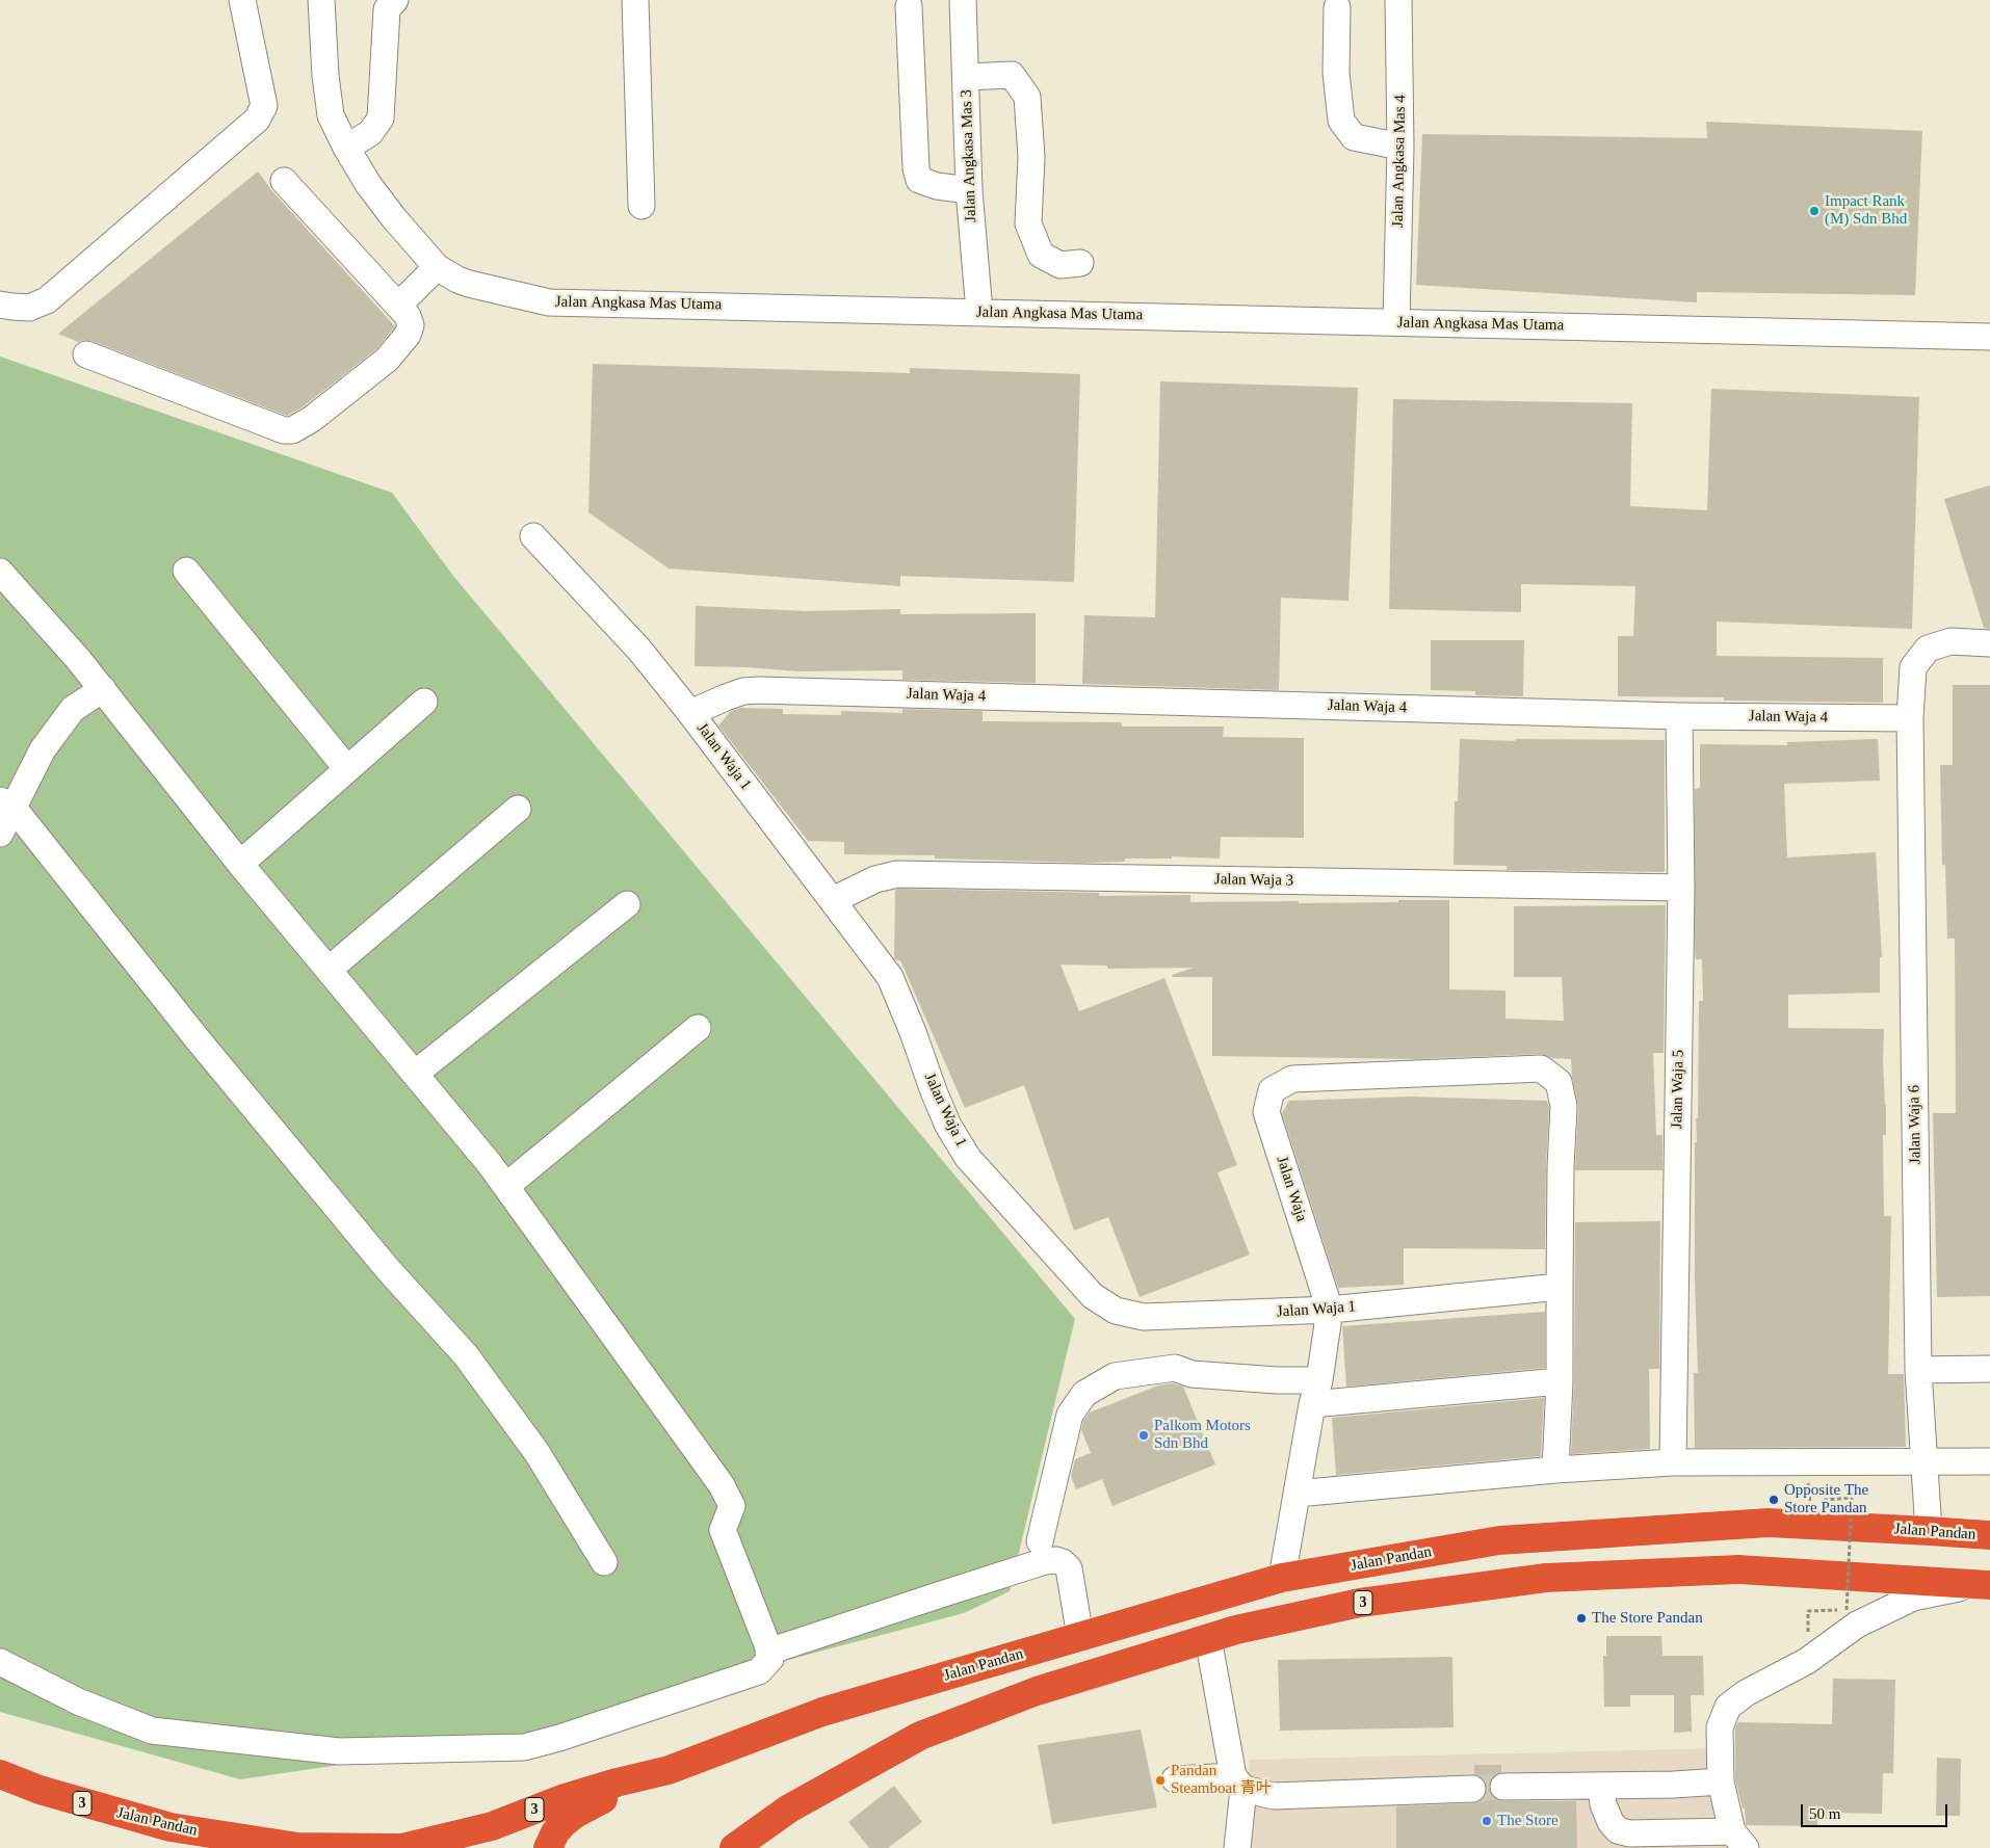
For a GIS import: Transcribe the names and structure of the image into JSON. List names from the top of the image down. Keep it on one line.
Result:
{"streets":{"highway":["Jalan Pandan","3"],"street":["Jalan Angkasa Mas 3","Jalan Angkasa Mas 4","Jalan Angkasa Mas Utama","Jalan Waja 4","Jalan Waja 1","Jalan Waja 3","Jalan Waja 5","Jalan Waja 6","Jalan Waja"]},"crossings":[["Jalan Angkasa Mas 3","Jalan Angkasa Mas Utama"],["Jalan Angkasa Mas 4","Jalan Angkasa Mas Utama"],["Jalan Waja 4","Jalan Waja 1"],["Jalan Waja 4","Jalan Waja 5"],["Jalan Waja 4","Jalan Waja 6"],["Jalan Waja 1","Jalan Waja 3"],["Jalan Waja 1","Jalan Waja"],["Jalan Waja 3","Jalan Waja 5"],["Jalan Waja 6","Jalan Pandan"],["Jalan Waja","Jalan Pandan"]],"places":["Impact Rank (M) Sdn Bhd","Palkom Motors Sdn Bhd","Opposite The Store Pandan","The Store Pandan","Pandan Steamboat 青叶","The Store"],"scale_bar":"50 m"}
